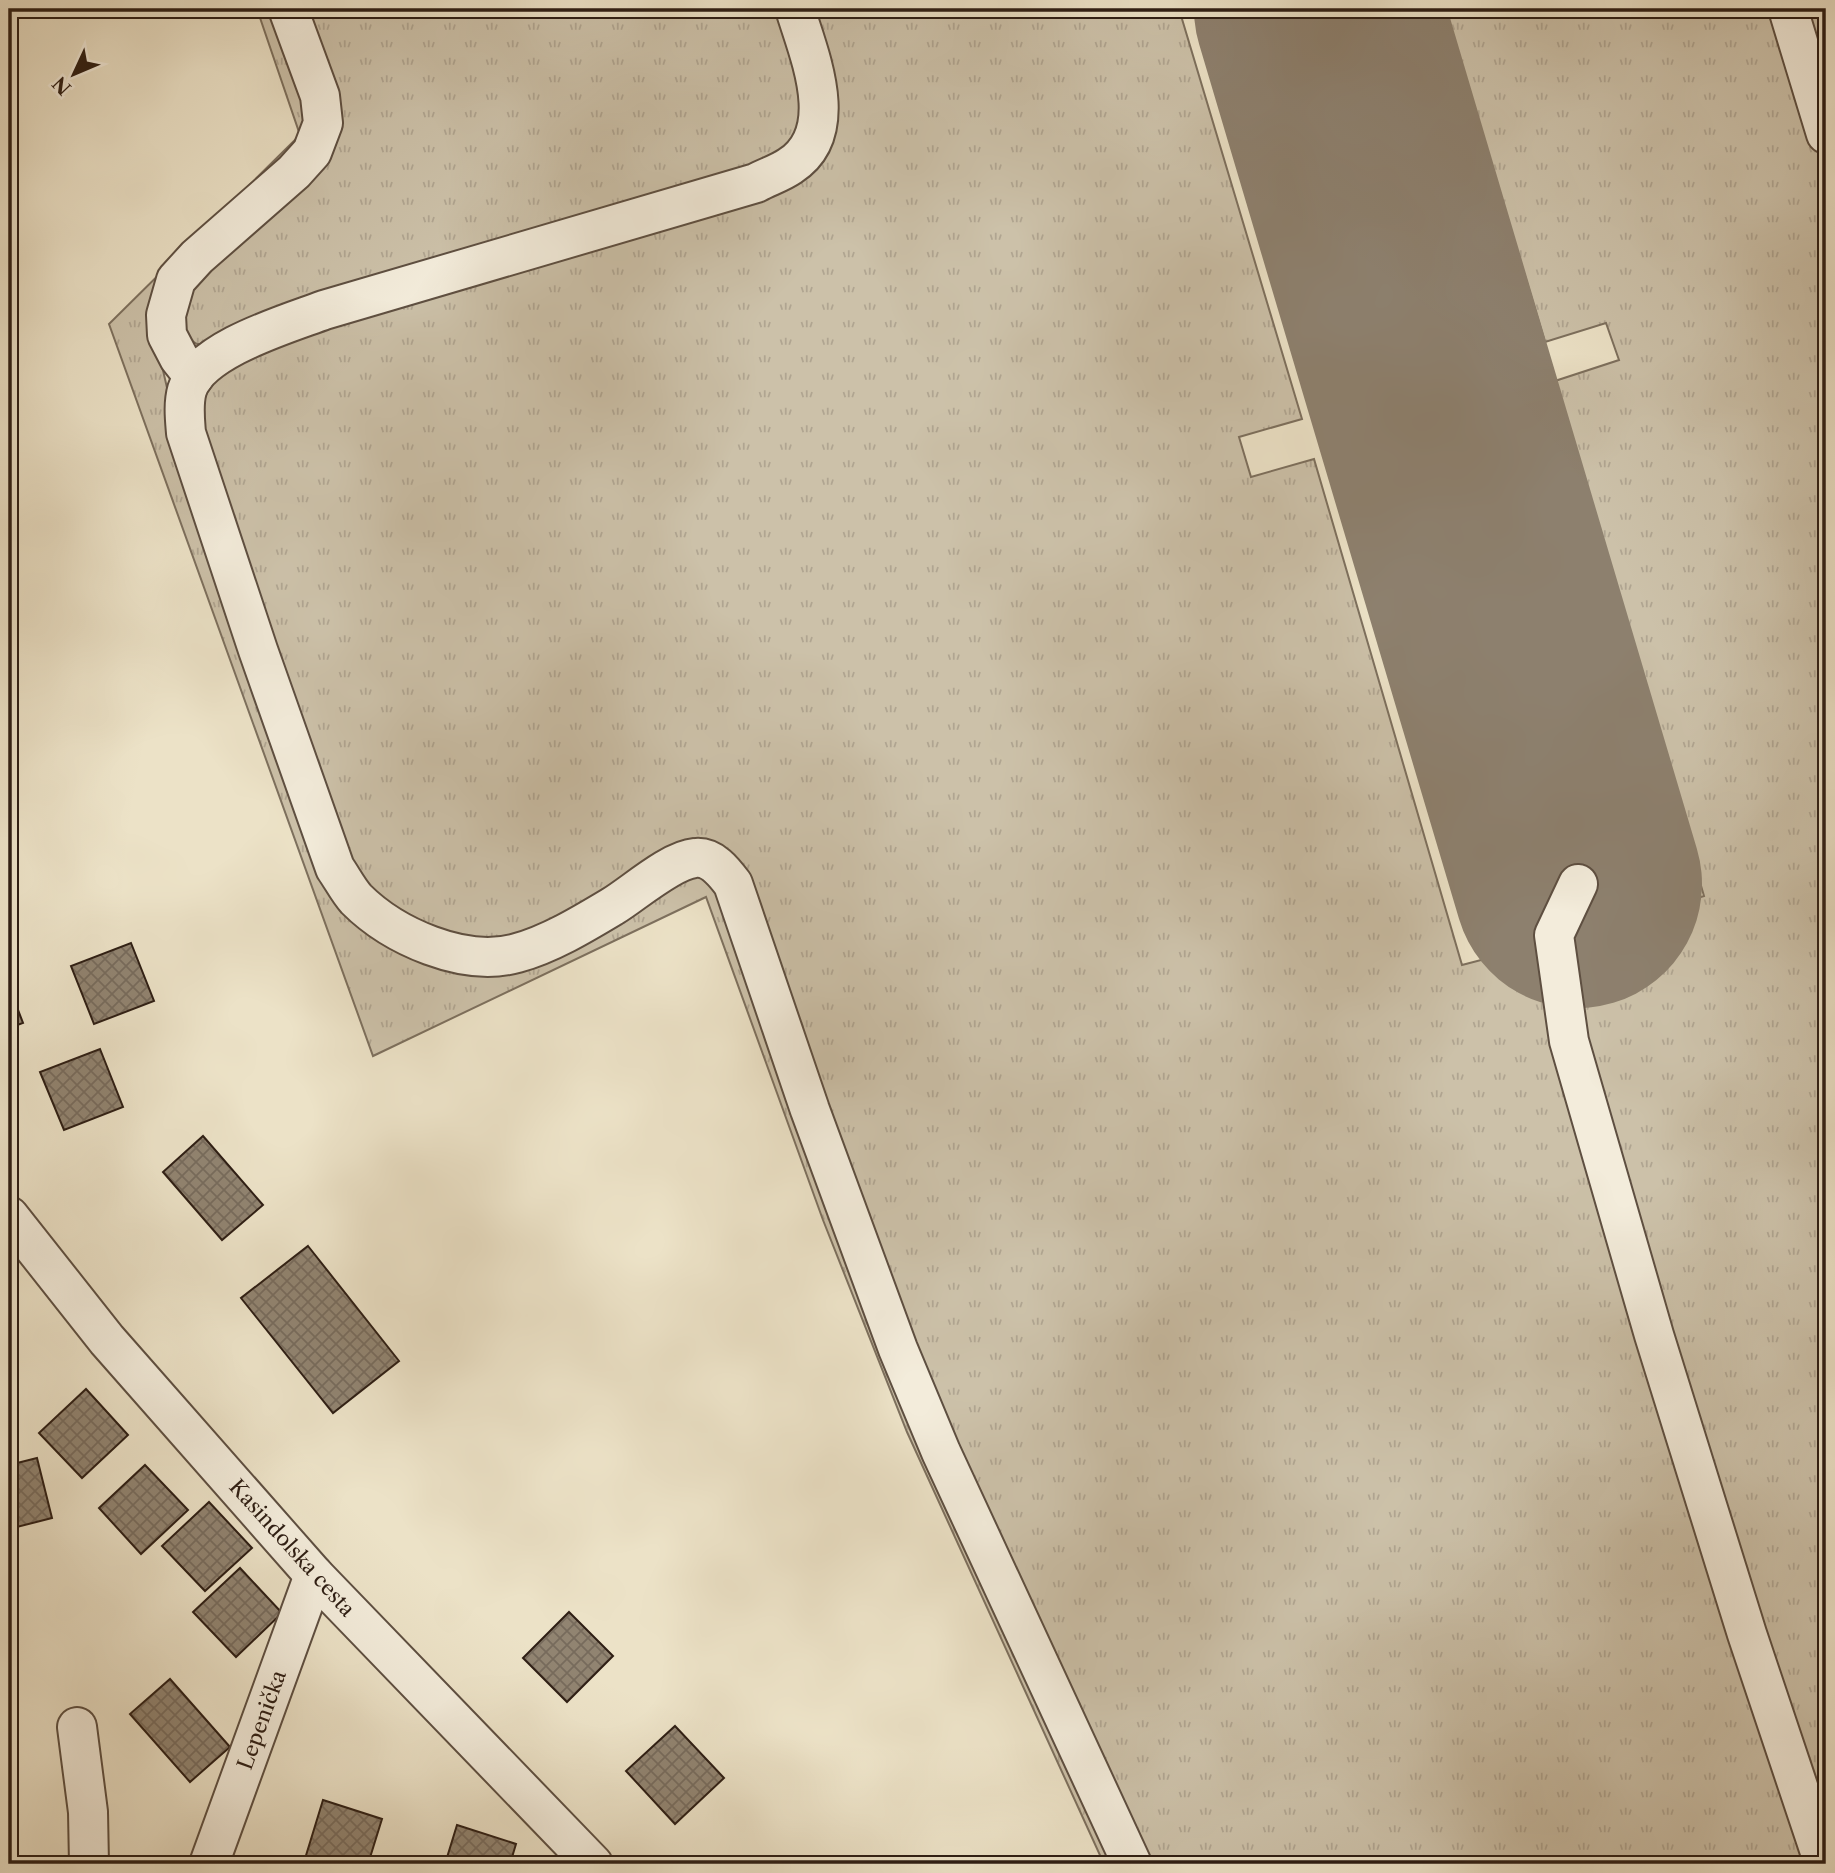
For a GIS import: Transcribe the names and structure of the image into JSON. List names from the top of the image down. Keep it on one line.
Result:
{"streets":{"street":["Kasindolska cesta","Lepenička"]},"crossings":[["Kasindolska cesta","Lepenička"]],"north":"bottom left"}
